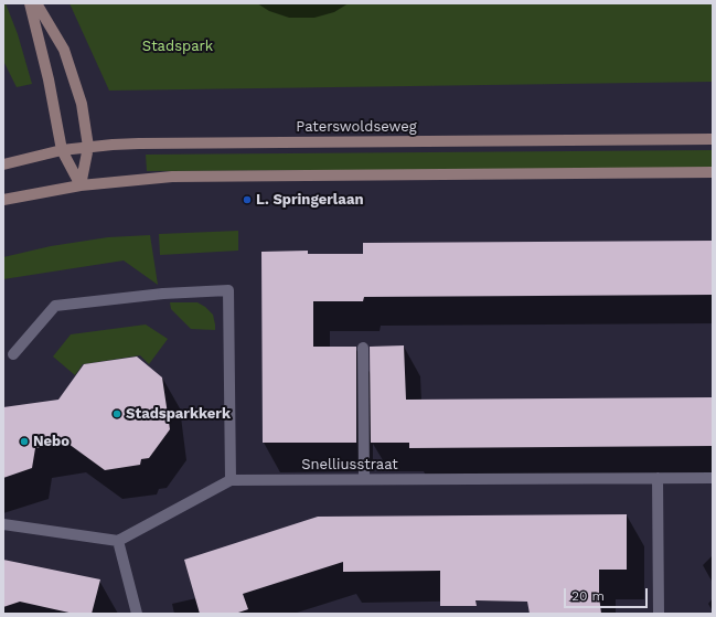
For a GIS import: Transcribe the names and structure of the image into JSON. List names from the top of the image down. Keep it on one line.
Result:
{"streets":{"main road":["Paterswoldseweg"],"street":["Snelliusstraat"]},"parks":["Stadspark"],"places":["L. Springerlaan","Stadsparkkerk","Nebo"],"scale_bar":"20 m"}
